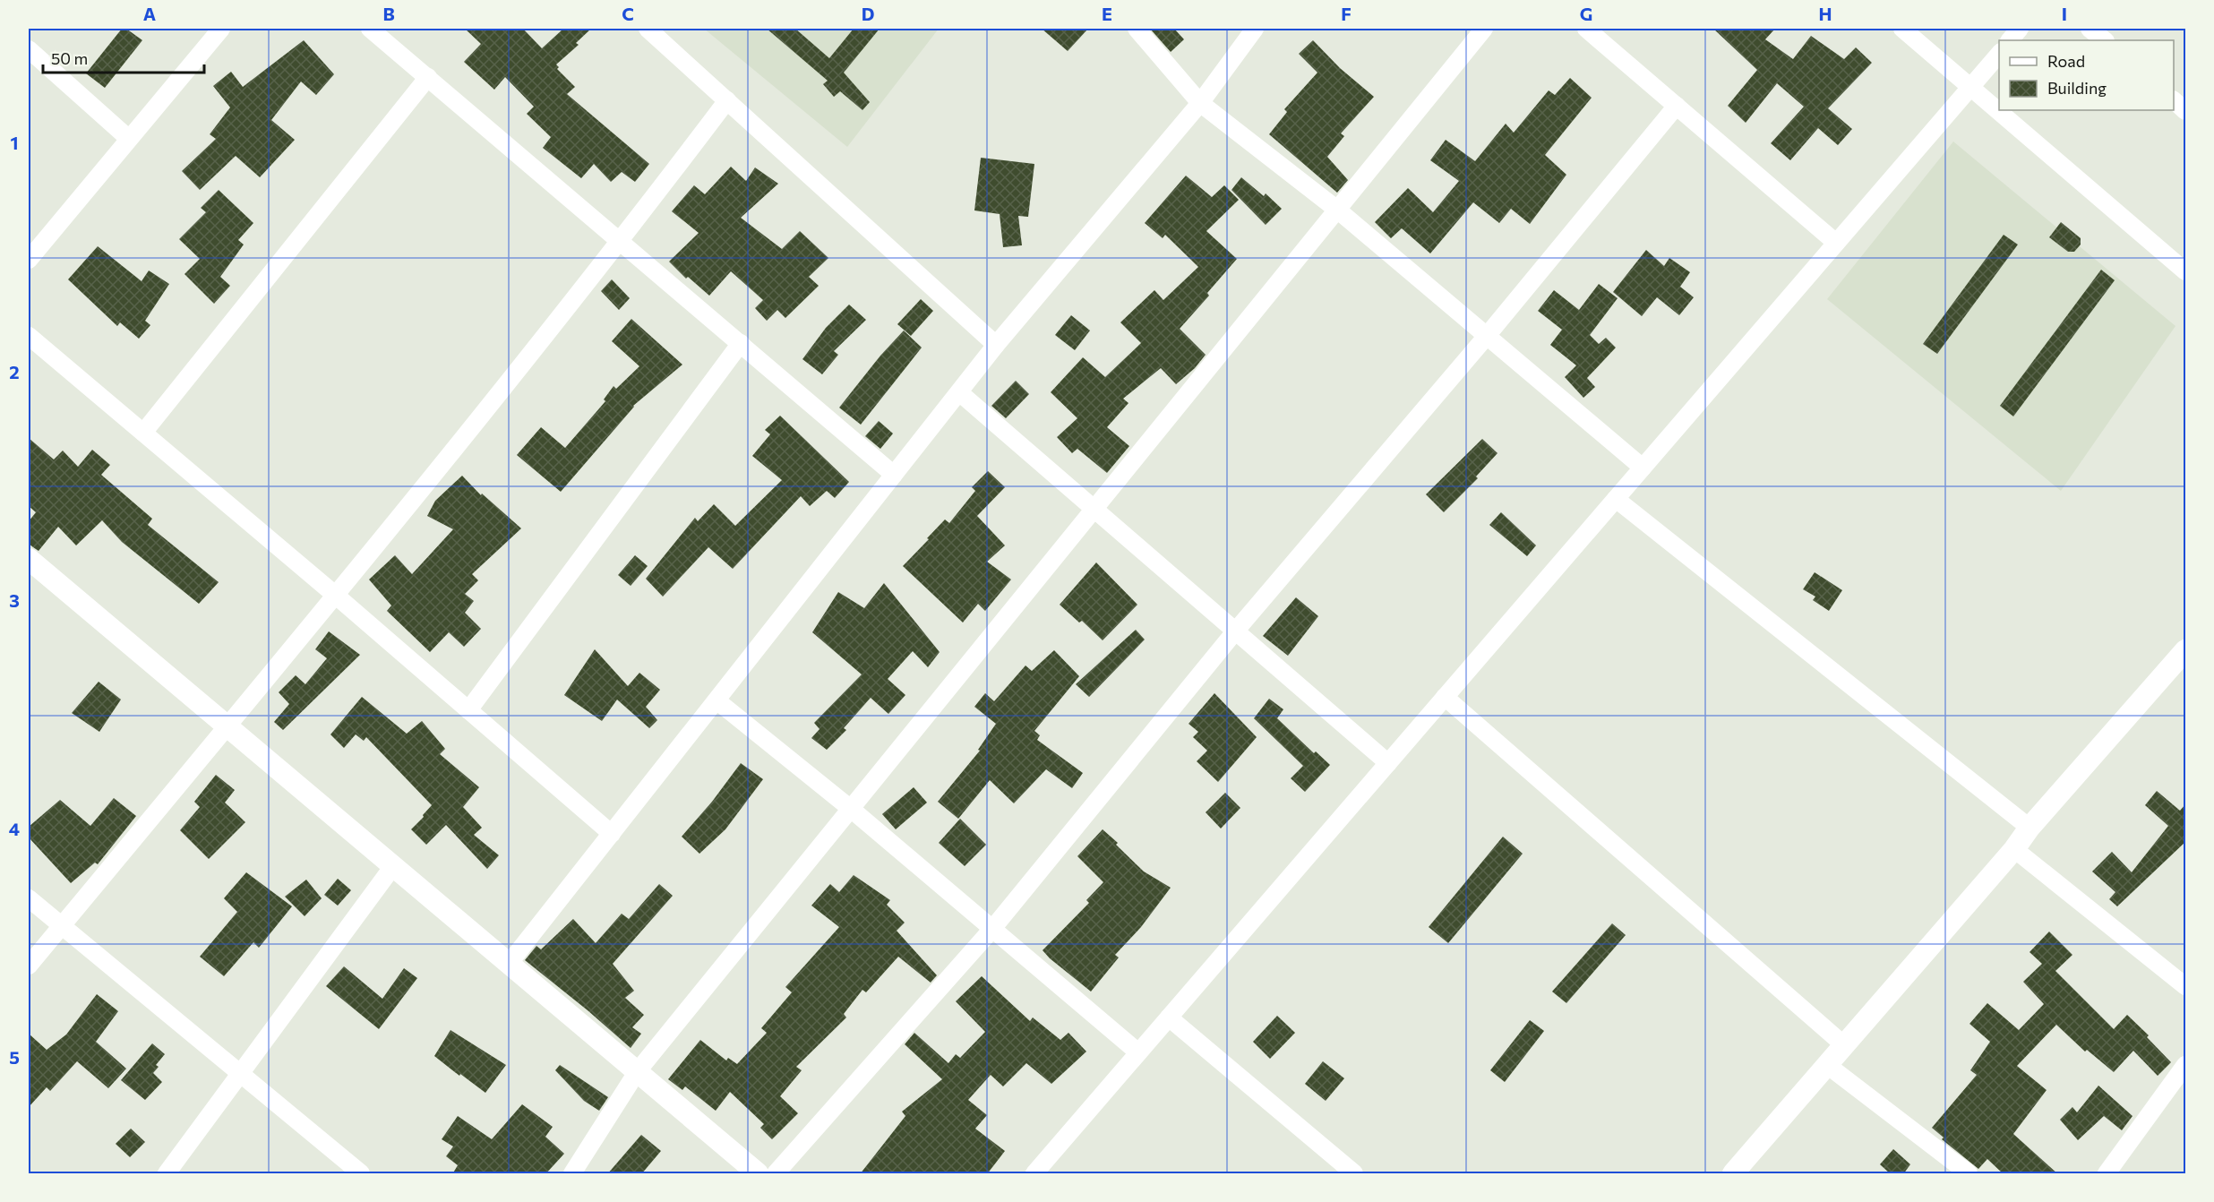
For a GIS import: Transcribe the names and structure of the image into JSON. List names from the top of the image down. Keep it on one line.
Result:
{"legend":["Road","Building"],"scale_bar":"50 m","grid":{"columns":["A","B","C","D","E","F","G","H","I"],"rows":["1","2","3","4","5"]}}
